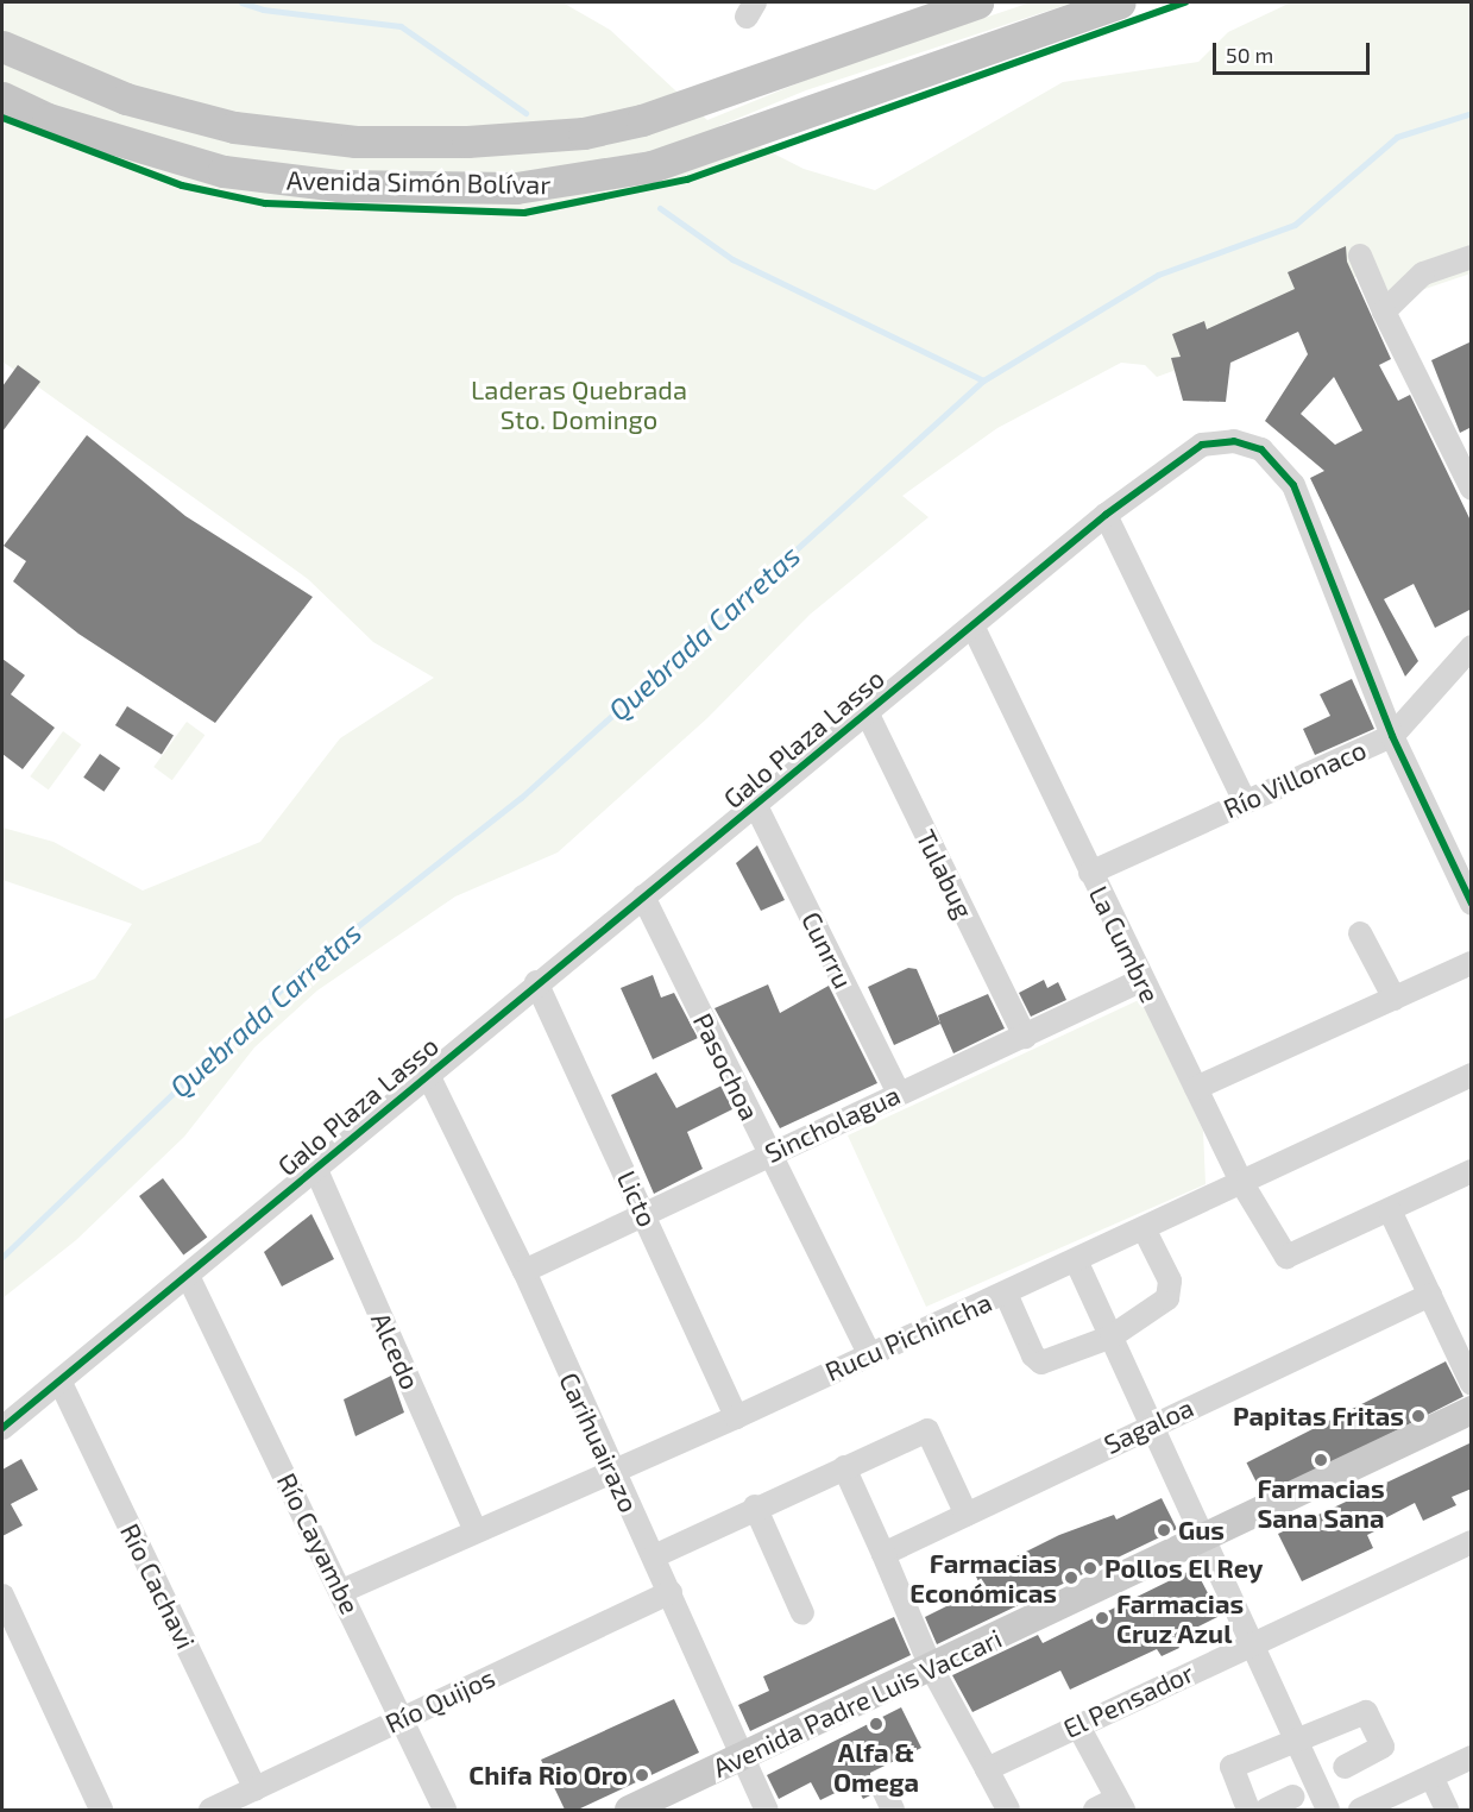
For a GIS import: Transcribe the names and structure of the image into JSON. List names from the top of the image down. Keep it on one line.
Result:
{"streets":{"highway":["Avenida Simón Bolívar"],"main road":["Avenida Padre Luis Vaccari"],"street":["Galo Plaza Lasso","Río Villonaco","Tulabug","La Cumbre","Cunrru","Pasochoa","Sincholagua","Licto","Rucu Pichincha","Alcedo","Sagaloa","Carihuairazo","Río Cayambe","Río Cachavi","Río Quijos","El Pensador"]},"crossings":[["Galo Plaza Lasso","Río Villonaco"],["Galo Plaza Lasso","Tulabug"],["Galo Plaza Lasso","La Cumbre"],["Galo Plaza Lasso","Cunrru"],["Galo Plaza Lasso","Pasochoa"],["Galo Plaza Lasso","Licto"],["Galo Plaza Lasso","Alcedo"],["Galo Plaza Lasso","Carihuairazo"],["Galo Plaza Lasso","Río Cayambe"],["Galo Plaza Lasso","Río Cachavi"],["Río Villonaco","La Cumbre"],["Tulabug","Sincholagua"],["La Cumbre","Sincholagua"],["La Cumbre","Rucu Pichincha"],["Cunrru","Sincholagua"],["Pasochoa","Sincholagua"],["Pasochoa","Rucu Pichincha"],["Sincholagua","Licto"],["Sincholagua","Carihuairazo"],["Licto","Rucu Pichincha"],["Rucu Pichincha","Alcedo"],["Rucu Pichincha","Carihuairazo"],["Rucu Pichincha","Río Cayambe"],["Carihuairazo","Río Quijos"],["Carihuairazo","Avenida Padre Luis Vaccari"],["Río Cayambe","Río Quijos"],["Río Cachavi","Río Quijos"]],"water":["Quebrada Carretas"],"parks":["Laderas Quebrada Sto. Domingo"],"places":["Papitas Fritas","Farmacias Sana Sana","Gus","Pollos El Rey","Farmacias Económicas","Farmacias Cruz Azul","Alfa & Omega","Chifa Rio Oro"],"scale_bar":"50 m"}
